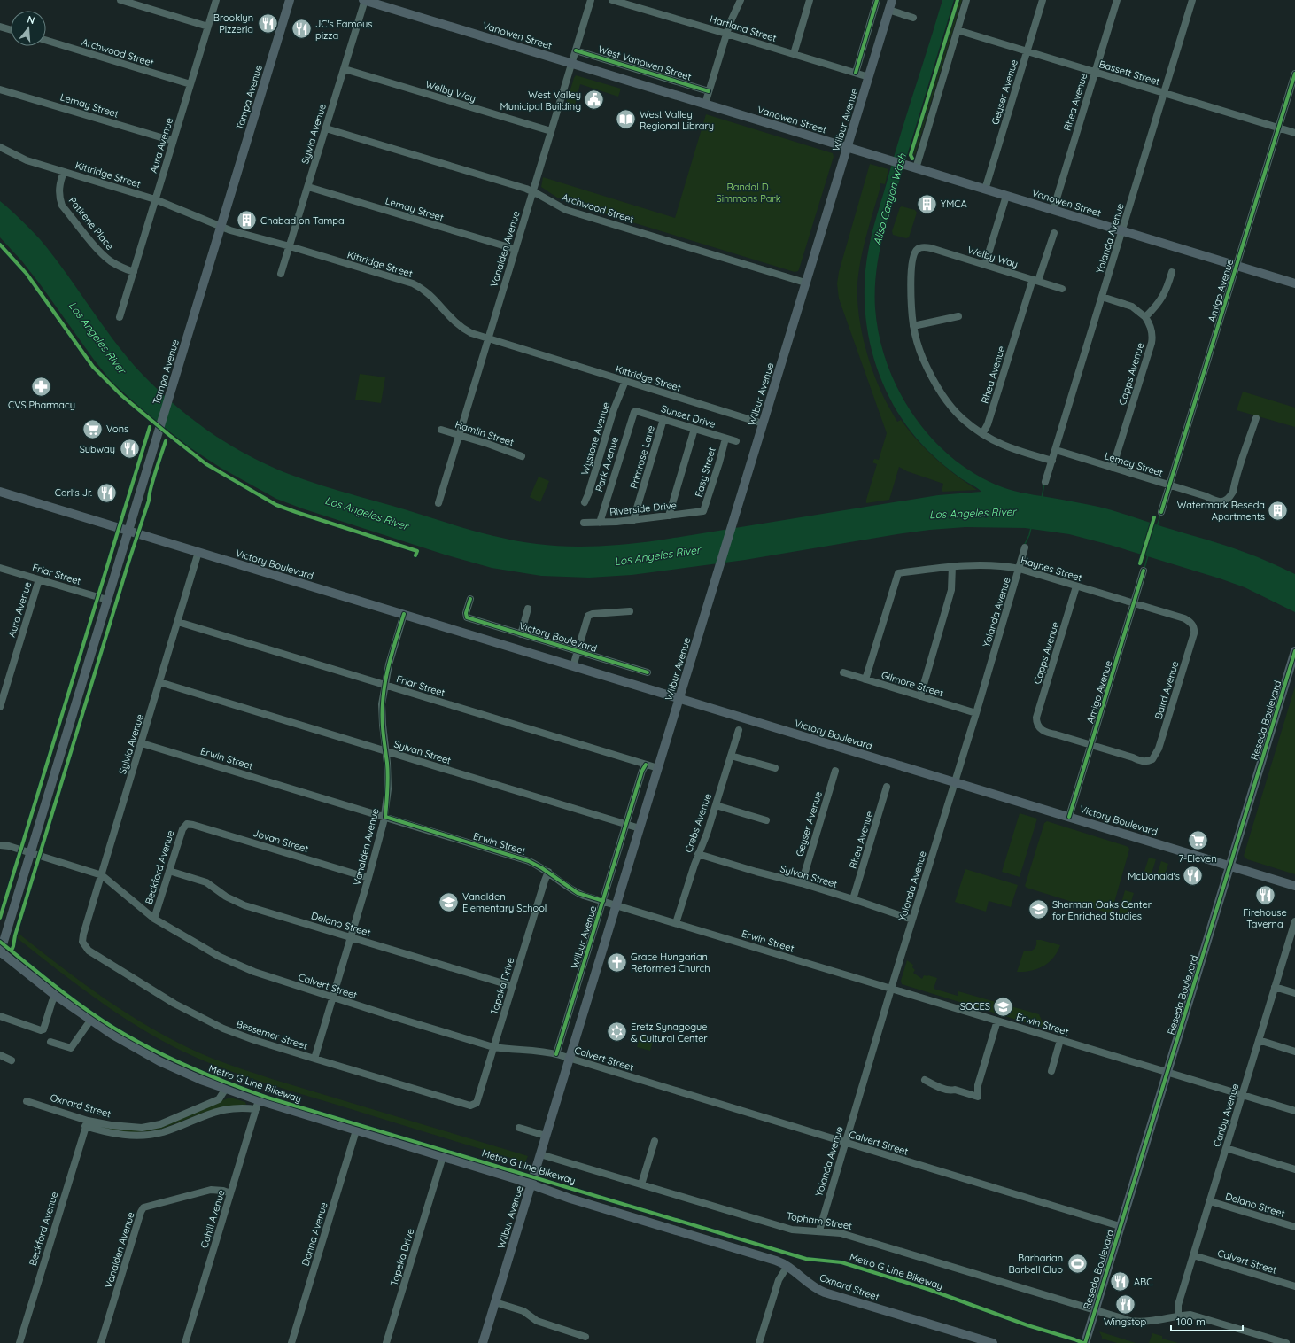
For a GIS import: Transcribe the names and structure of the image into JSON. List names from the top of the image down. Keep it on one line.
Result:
{"streets":{"main road":["Vanowen Street","Tampa Avenue","Wilbur Avenue","Victory Boulevard","Reseda Boulevard","Oxnard Street"],"street":["Hartland Street","Archwood Street","West Vanowen Street","Bassett Street","Welby Way","Geyser Avenue","Rhea Avenue","Lemay Street","Sylvia Avenue","Aura Avenue","Kittridge Street","Patirene Place","Yolanda Avenue","Vanalden Avenue","Amigo Avenue","Capps Avenue","Sunset Drive","Hamlin Street","Wystone Avenue","Primrose Lane","Park Avenue","Easy Street","Riverside Drive","Haynes Street","Friar Street","Gilmore Street","Baird Avenue","Sylvan Street","Erwin Street","Crebs Avenue","Jovan Street","Beckford Avenue","Delano Street","Calvert Street","Topeka Drive","Bessemer Street","Canby Avenue","Cahill Avenue","Topham Street","Donna Avenue"],"cycle path":["Metro G Line Bikeway"]},"crossings":[["Hartland Street","Wilbur Avenue"],["Vanowen Street","Geyser Avenue"],["Vanowen Street","Rhea Avenue"],["Vanowen Street","Wilbur Avenue"],["Vanowen Street","Sylvia Avenue"],["Vanowen Street","Yolanda Avenue"],["Vanowen Street","Vanalden Avenue"],["Vanowen Street","Amigo Avenue"],["Archwood Street","Wilbur Avenue"],["Archwood Street","Sylvia Avenue"],["Archwood Street","Aura Avenue"],["Archwood Street","Vanalden Avenue"],["West Vanowen Street","Vanalden Avenue"],["Bassett Street","Geyser Avenue"],["Bassett Street","Rhea Avenue"],["Bassett Street","Yolanda Avenue"],["Bassett Street","Amigo Avenue"],["Welby Way","Rhea Avenue"],["Welby Way","Sylvia Avenue"],["Welby Way","Vanalden Avenue"],["Geyser Avenue","Sylvan Street"],["Tampa Avenue","Kittridge Street"],["Tampa Avenue","Victory Boulevard"],["Tampa Avenue","Friar Street"],["Tampa Avenue","Calvert Street"],["Rhea Avenue","Sylvan Street"],["Lemay Street","Sylvia Avenue"],["Lemay Street","Aura Avenue"],["Lemay Street","Yolanda Avenue"],["Lemay Street","Vanalden Avenue"],["Lemay Street","Amigo Avenue"],["Lemay Street","Capps Avenue"],["Wilbur Avenue","Kittridge Street"],["Wilbur Avenue","Victory Boulevard"],["Wilbur Avenue","Friar Street"],["Wilbur Avenue","Sylvan Street"],["Wilbur Avenue","Erwin Street"],["Wilbur Avenue","Calvert Street"],["Wilbur Avenue","Oxnard Street"],["Wilbur Avenue","Topham Street"],["Sylvia Avenue","Kittridge Street"],["Sylvia Avenue","Victory Boulevard"],["Sylvia Avenue","Friar Street"],["Sylvia Avenue","Sylvan Street"],["Sylvia Avenue","Erwin Street"],["Sylvia Avenue","Calvert Street"],["Sylvia Avenue","Bessemer Street"],["Aura Avenue","Kittridge Street"],["Aura Avenue","Patirene Place"],["Aura Avenue","Friar Street"],["Kittridge Street","Patirene Place"],["Kittridge Street","Vanalden Avenue"],["Kittridge Street","Wystone Avenue"],["Yolanda Avenue","Victory Boulevard"],["Yolanda Avenue","Haynes Street"],["Yolanda Avenue","Gilmore Street"],["Yolanda Avenue","Sylvan Street"],["Yolanda Avenue","Erwin Street"],["Yolanda Avenue","Calvert Street"],["Yolanda Avenue","Topham Street"],["Vanalden Avenue","Hamlin Street"],["Vanalden Avenue","Victory Boulevard"],["Vanalden Avenue","Friar Street"],["Vanalden Avenue","Sylvan Street"],["Vanalden Avenue","Erwin Street"],["Vanalden Avenue","Jovan Street"],["Vanalden Avenue","Delano Street"],["Vanalden Avenue","Calvert Street"],["Vanalden Avenue","Bessemer Street"],["Vanalden Avenue","Cahill Avenue"],["Amigo Avenue","Capps Avenue"],["Amigo Avenue","Victory Boulevard"],["Amigo Avenue","Haynes Street"],["Amigo Avenue","Baird Avenue"],["Capps Avenue","Haynes Street"],["Capps Avenue","Baird Avenue"],["Sunset Drive","Primrose Lane"],["Sunset Drive","Park Avenue"],["Sunset Drive","Easy Street"],["Primrose Lane","Riverside Drive"],["Park Avenue","Riverside Drive"],["Easy Street","Riverside Drive"],["Victory Boulevard","Reseda Boulevard"],["Haynes Street","Gilmore Street"],["Haynes Street","Baird Avenue"],["Reseda Boulevard","Erwin Street"],["Reseda Boulevard","Calvert Street"],["Reseda Boulevard","Topham Street"],["Sylvan Street","Crebs Avenue"],["Erwin Street","Crebs Avenue"],["Erwin Street","Topeka Drive"],["Erwin Street","Canby Avenue"],["Jovan Street","Beckford Avenue"],["Beckford Avenue","Delano Street"],["Beckford Avenue","Calvert Street"],["Beckford Avenue","Oxnard Street"],["Delano Street","Topeka Drive"],["Delano Street","Canby Avenue"],["Calvert Street","Topeka Drive"],["Calvert Street","Canby Avenue"],["Topeka Drive","Bessemer Street"],["Topeka Drive","Oxnard Street"],["Oxnard Street","Cahill Avenue"],["Oxnard Street","Donna Avenue"]],"water":["Aliso Canyon Wash","Los Angeles River"],"parks":["Randal D. Simmons Park"],"places":{"restaurant":["Brooklyn Pizzeria","JC's Famous pizza","Subway","Carl's Jr.","McDonald's","Firehouse Taverna","ABC","Wingstop"],"public building":["West Valley Municipal Building"],"library":["West Valley Regional Library"],"building":["YMCA","Chabad on Tampa","Watermark Reseda Apartments"],"pharmacy":["CVS Pharmacy"],"supermarket":["Vons","7-Eleven"],"school or university":["Vanalden Elementary School","Sherman Oaks Center for Enriched Studies","SOCES"],"church":["Grace Hungarian Reformed Church"],"synagogue":["Eretz Synagogue & Cultural Center"],"sports":["Barbarian Barbell Club"]},"scale_bar":"100 m","north":"top"}
